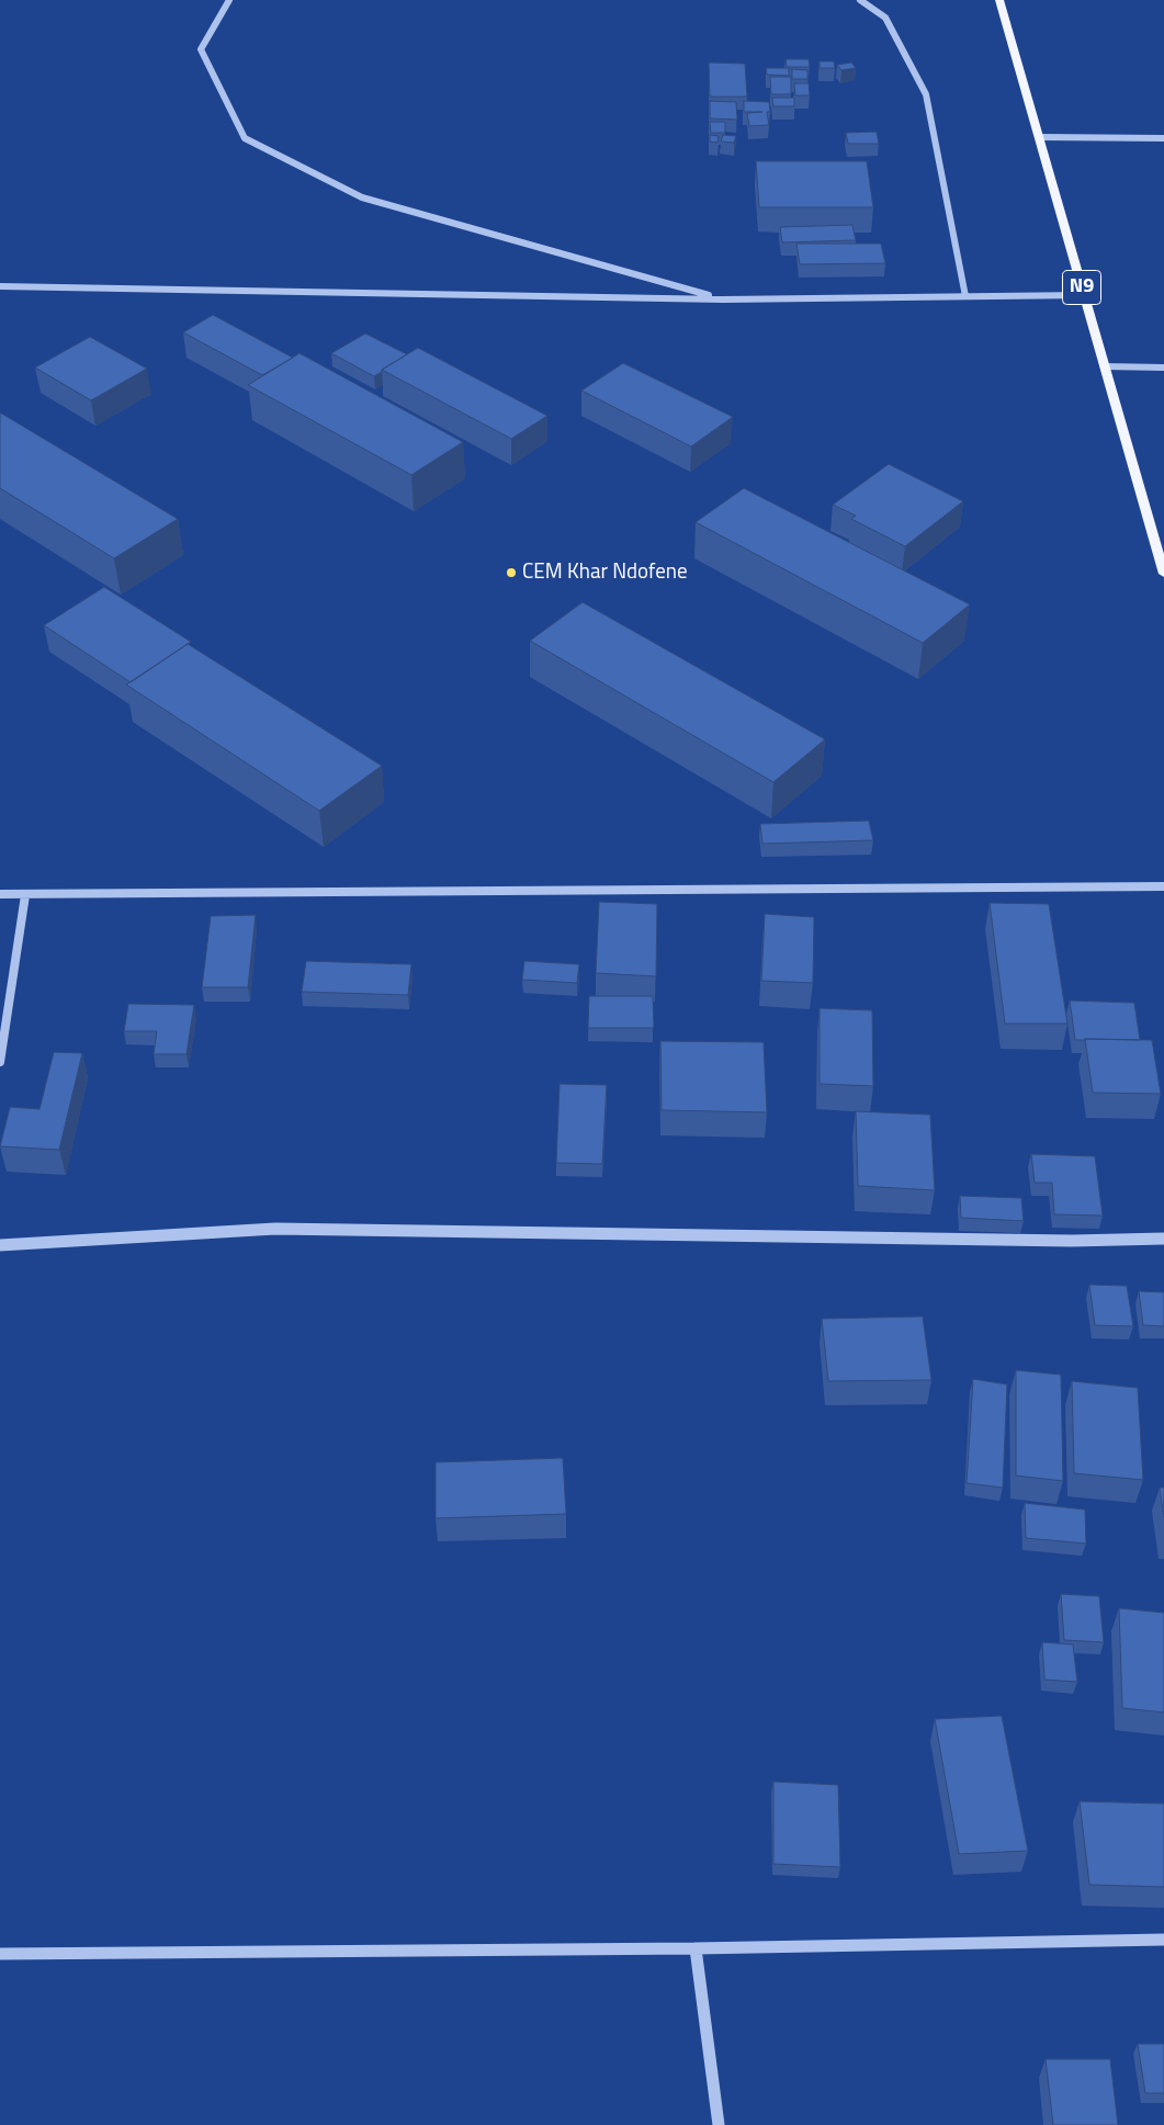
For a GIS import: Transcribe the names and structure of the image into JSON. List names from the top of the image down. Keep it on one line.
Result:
{"streets":{"main road":["N9"]},"places":["CEM Khar Ndofene"]}
